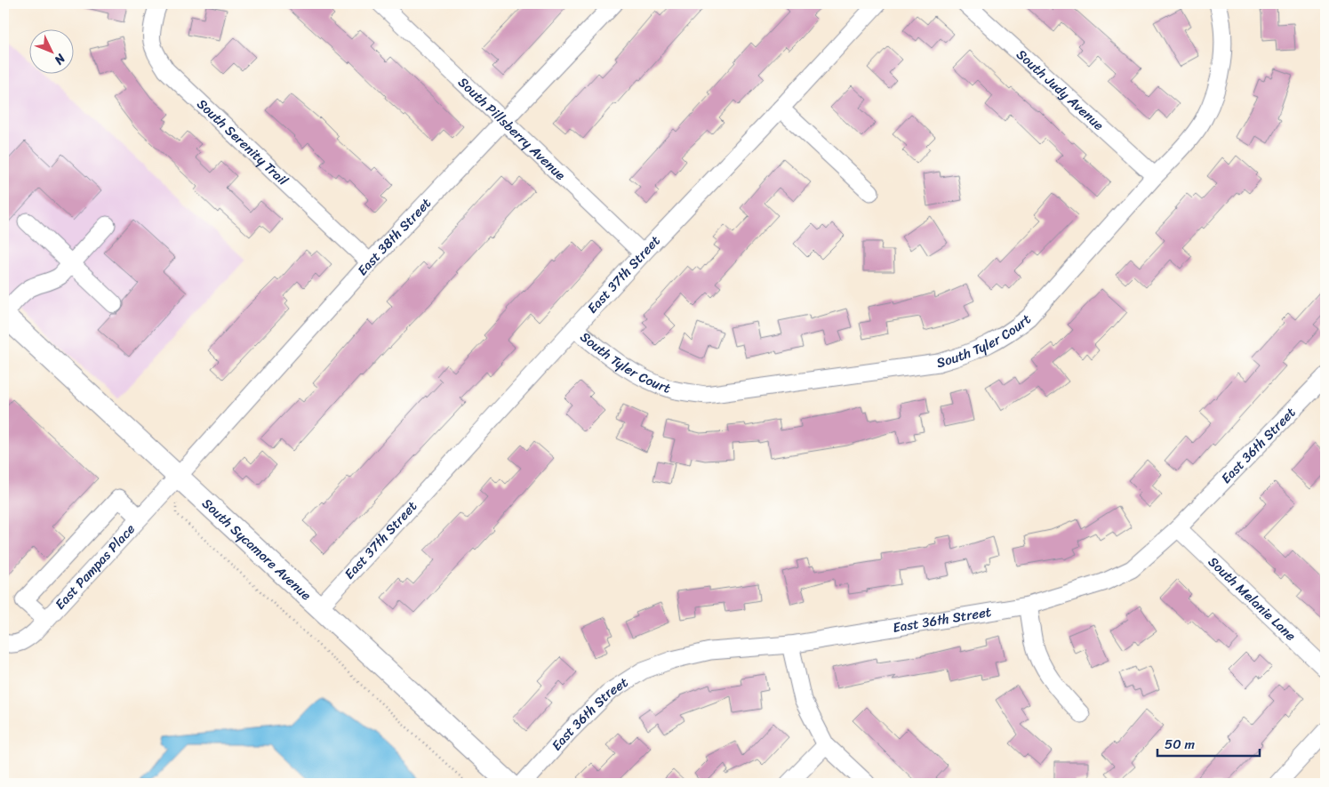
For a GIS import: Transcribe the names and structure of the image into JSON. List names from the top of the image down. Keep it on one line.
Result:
{"streets":{"main road":["South Sycamore Avenue"],"street":["South Judy Avenue","South Pillsberry Avenue","South Serenity Trail","East 38th Street","East 37th Street","South Tyler Court","East 36th Street","East Pampas Place","South Melanie Lane"]},"crossings":[["South Judy Avenue","South Tyler Court"],["South Pillsberry Avenue","East 38th Street"],["South Pillsberry Avenue","East 37th Street"],["South Serenity Trail","East 38th Street"],["East 38th Street","South Sycamore Avenue"],["East 38th Street","East Pampas Place"],["East 37th Street","South Tyler Court"],["East 37th Street","South Sycamore Avenue"],["East 36th Street","South Melanie Lane"],["South Sycamore Avenue","East Pampas Place"]],"scale_bar":"50 m","north":"bottom right"}
